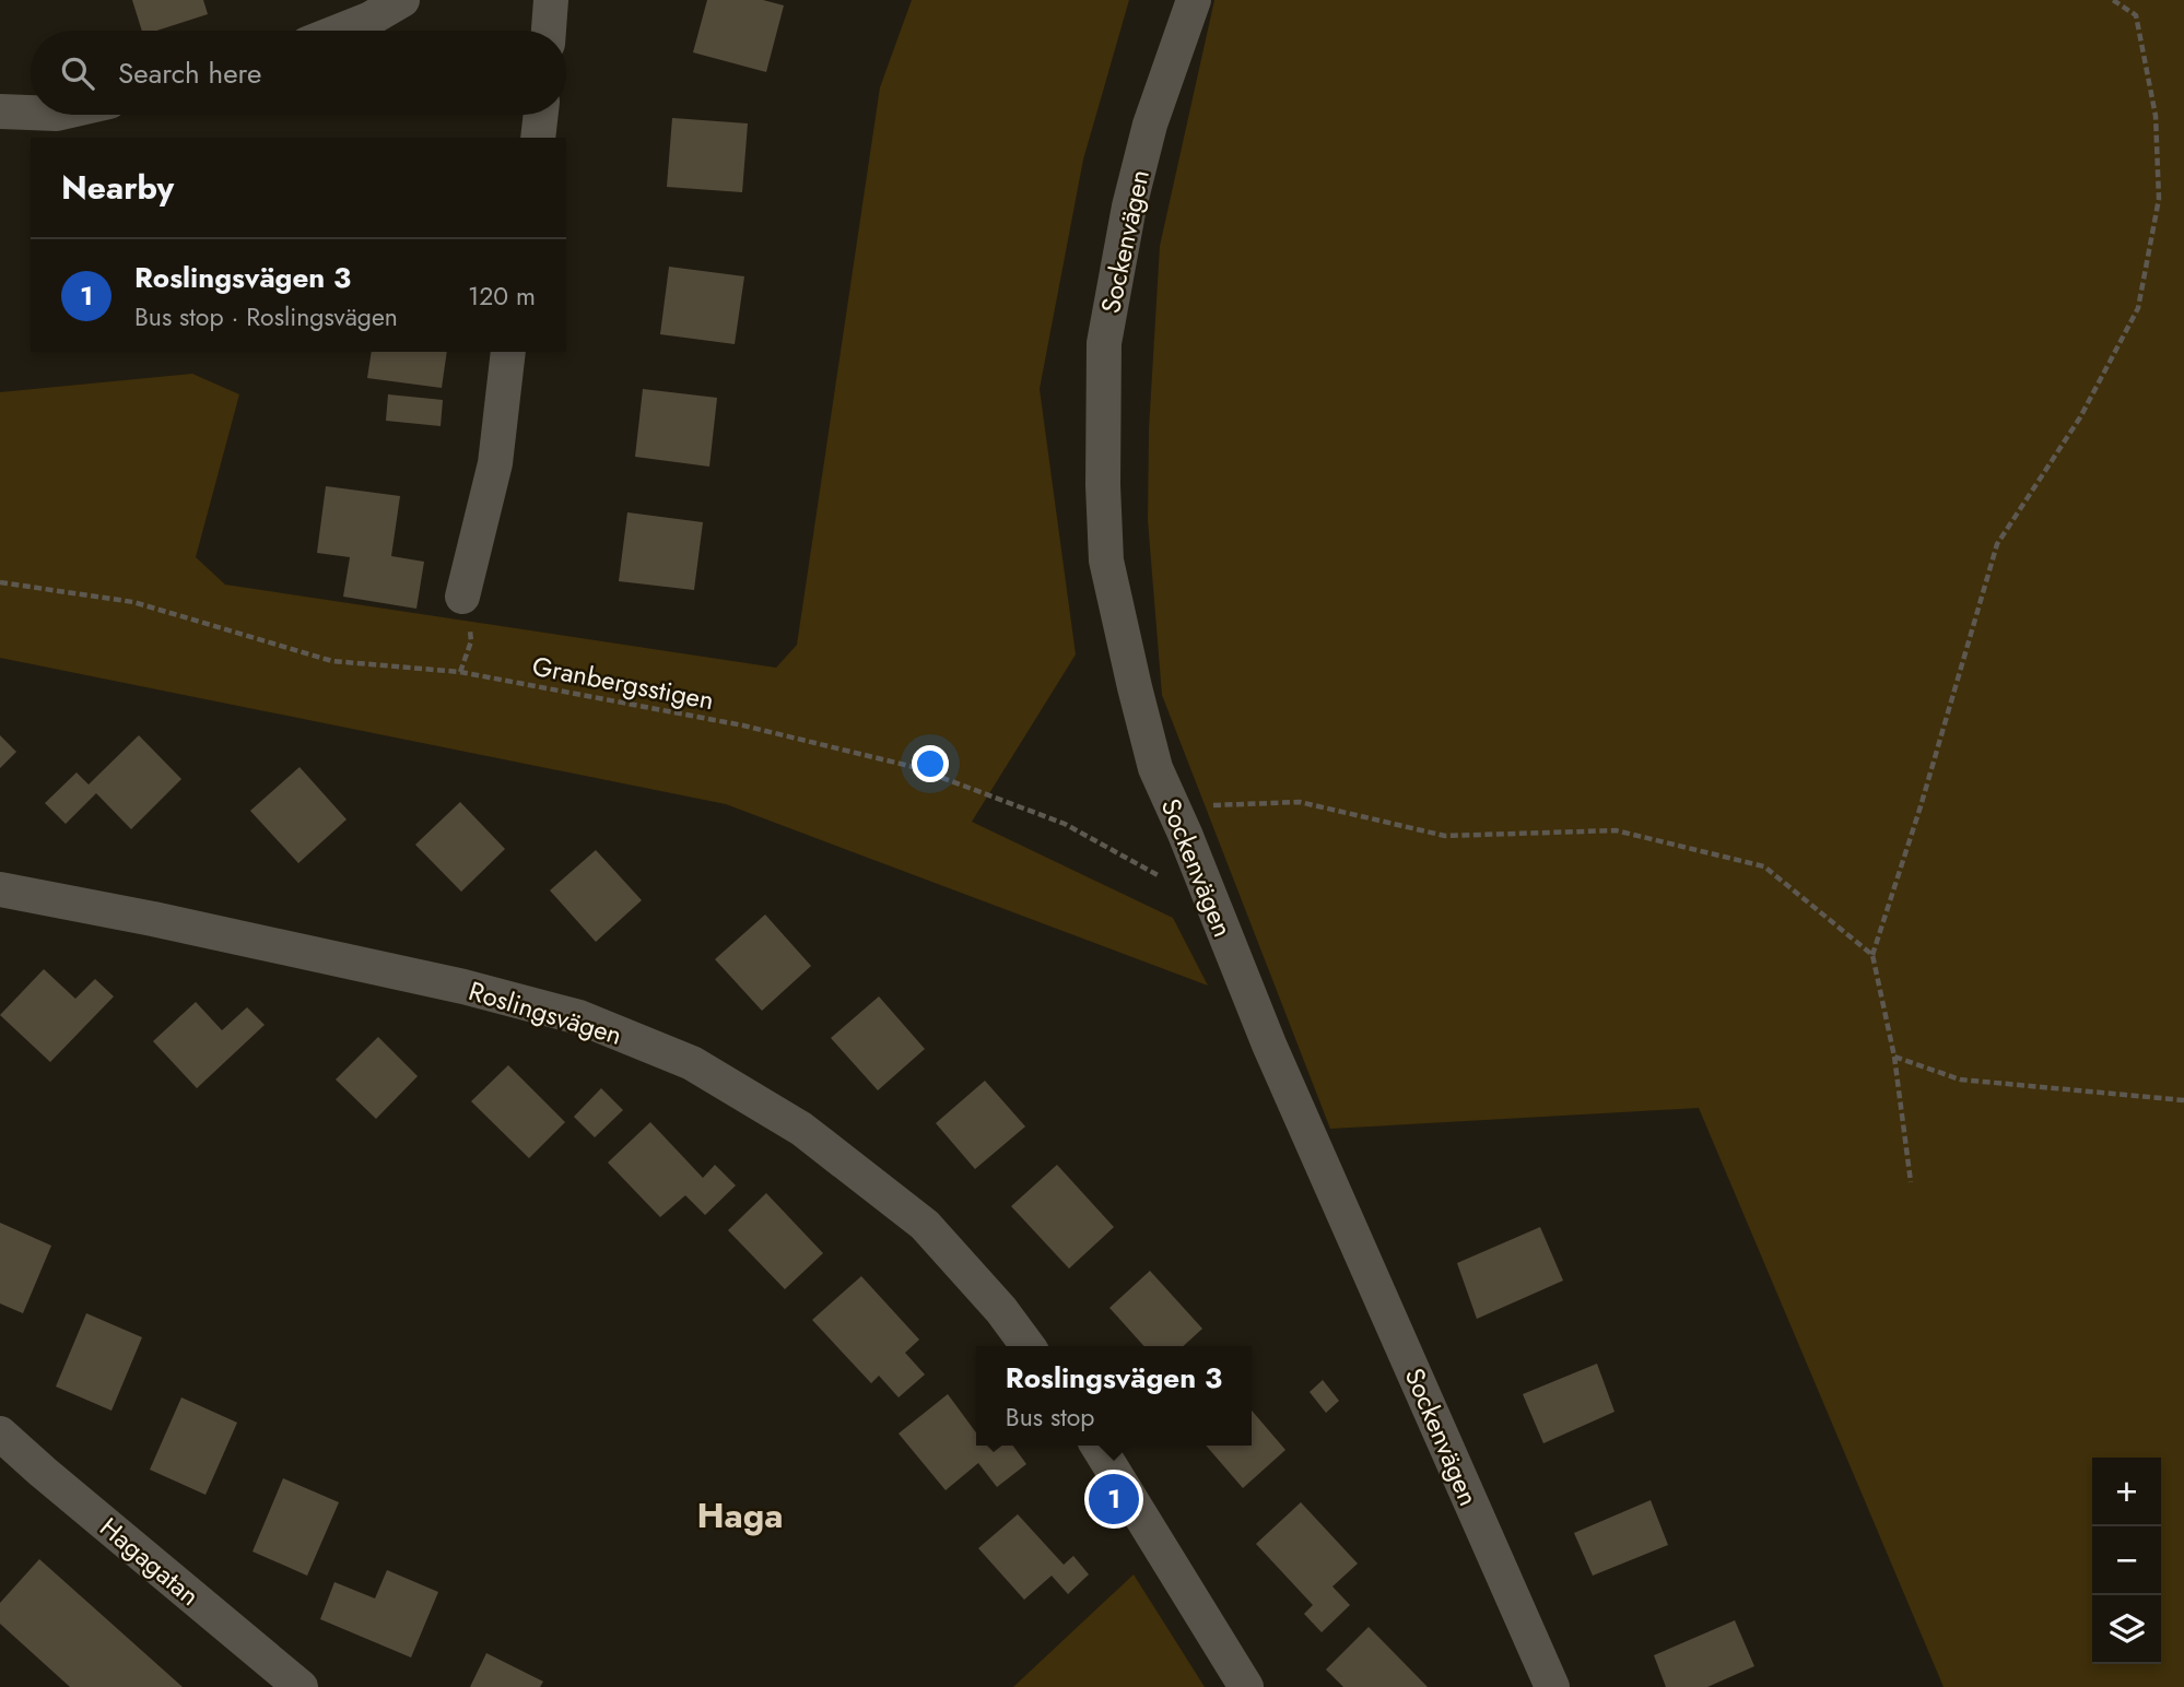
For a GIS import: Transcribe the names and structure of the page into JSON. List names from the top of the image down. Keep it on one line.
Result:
{"streets":{"street":["Sockenvägen","Roslingsvägen","Hagagatan"],"path":["Granbergsstigen"]},"crossings":[["Sockenvägen","Granbergsstigen"]],"districts":["Haga"],"page":{"search":"Search here","heading":"Nearby","list":[{"mark":"1","name":"Roslingsvägen 3","note":"Bus stop · Roslingsvägen","value":"120 m"}],"popup":["Roslingsvägen 3","Bus stop"],"map_buttons":["+","−"],"pins":"1"}}
